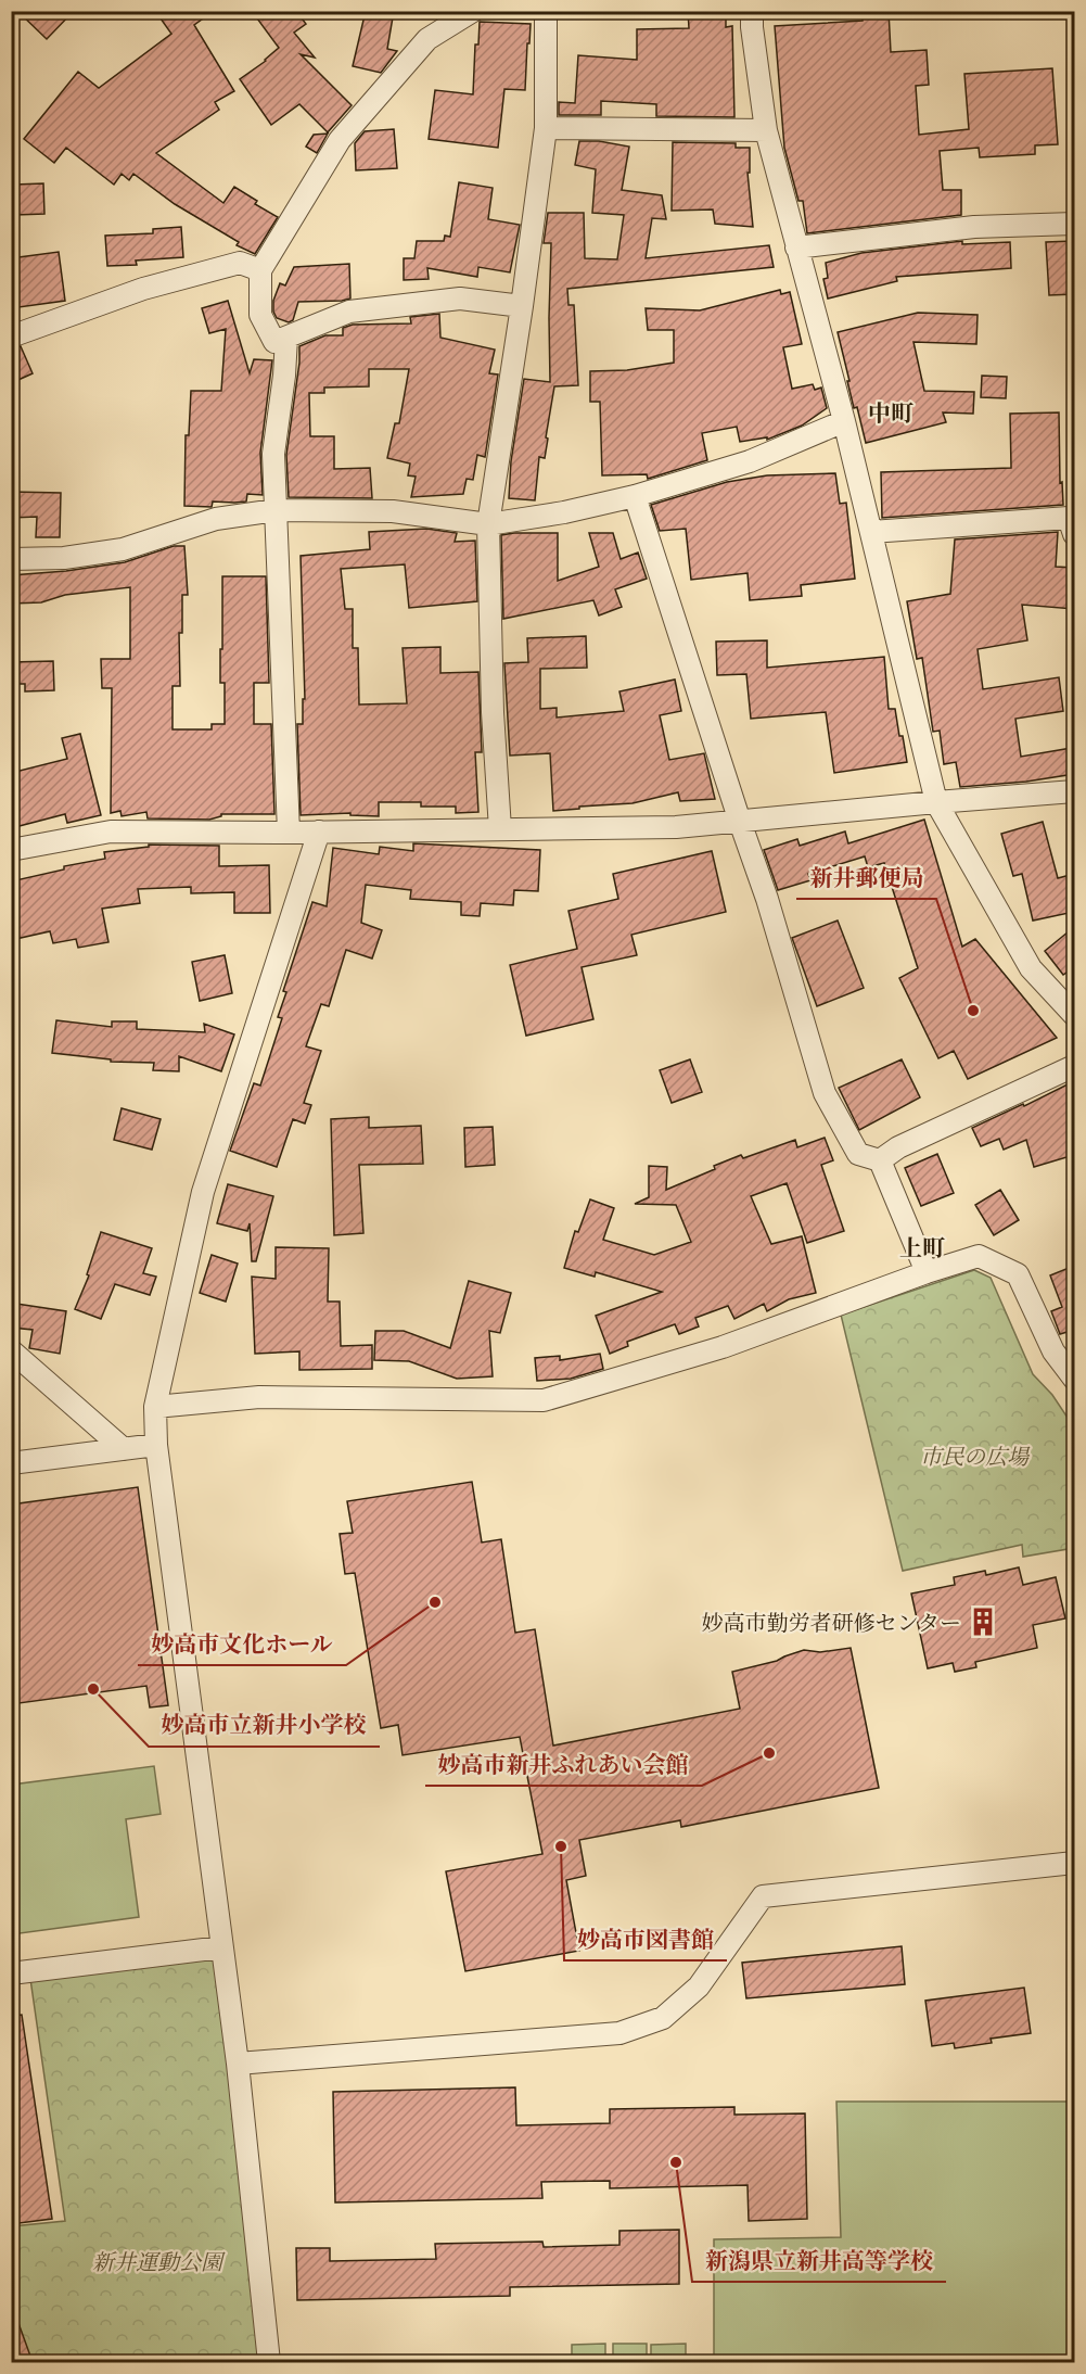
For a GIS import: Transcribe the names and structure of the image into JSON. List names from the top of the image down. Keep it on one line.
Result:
{"districts":["中町","上町"],"parks":["市民の広場","新井運動公園"],"places":{"other":["新井郵便局","妙高市文化ホール","妙高市立新井小学校","妙高市新井ふれあい会館","妙高市図書館","新潟県立新井高等学校"],"building":["妙高市勤労者研修センター"]}}
